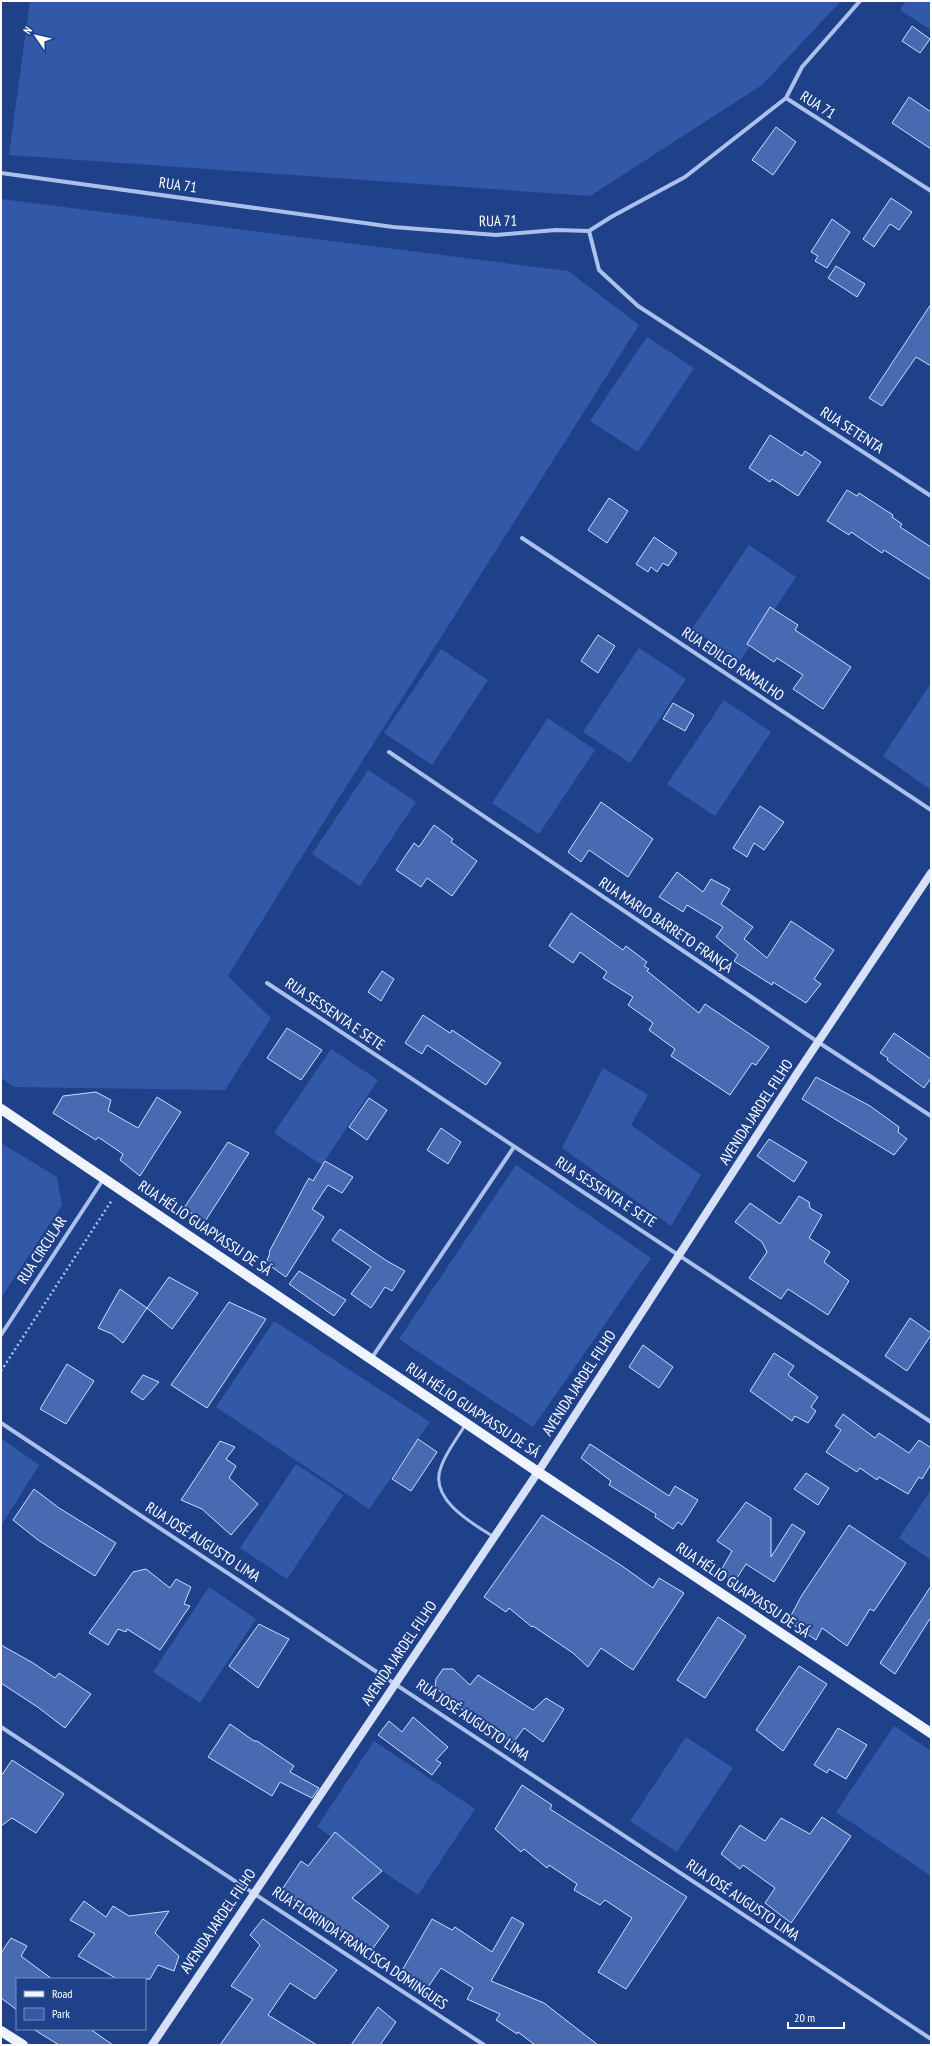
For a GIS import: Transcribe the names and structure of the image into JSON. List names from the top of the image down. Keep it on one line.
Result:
{"streets":{"main road":["AVENIDA JARDEL FILHO","RUA HÉLIO GUAPYASSU DE SÁ"],"street":["RUA 71","RUA SETENTA","RUA EDILCO RAMALHO","RUA MARIO BARRETO FRANÇA","RUA SESSENTA E SETE","RUA CIRCULAR","RUA JOSÉ AUGUSTO LIMA","RUA FLORINDA FRANCISCA DOMINGUES"]},"crossings":[["RUA 71","RUA SETENTA"],["RUA MARIO BARRETO FRANÇA","AVENIDA JARDEL FILHO"],["RUA SESSENTA E SETE","AVENIDA JARDEL FILHO"],["AVENIDA JARDEL FILHO","RUA HÉLIO GUAPYASSU DE SÁ"],["AVENIDA JARDEL FILHO","RUA JOSÉ AUGUSTO LIMA"],["AVENIDA JARDEL FILHO","RUA FLORINDA FRANCISCA DOMINGUES"],["RUA HÉLIO GUAPYASSU DE SÁ","RUA CIRCULAR"]],"legend":["Road","Park"],"scale_bar":"20 m","north":"top left"}
